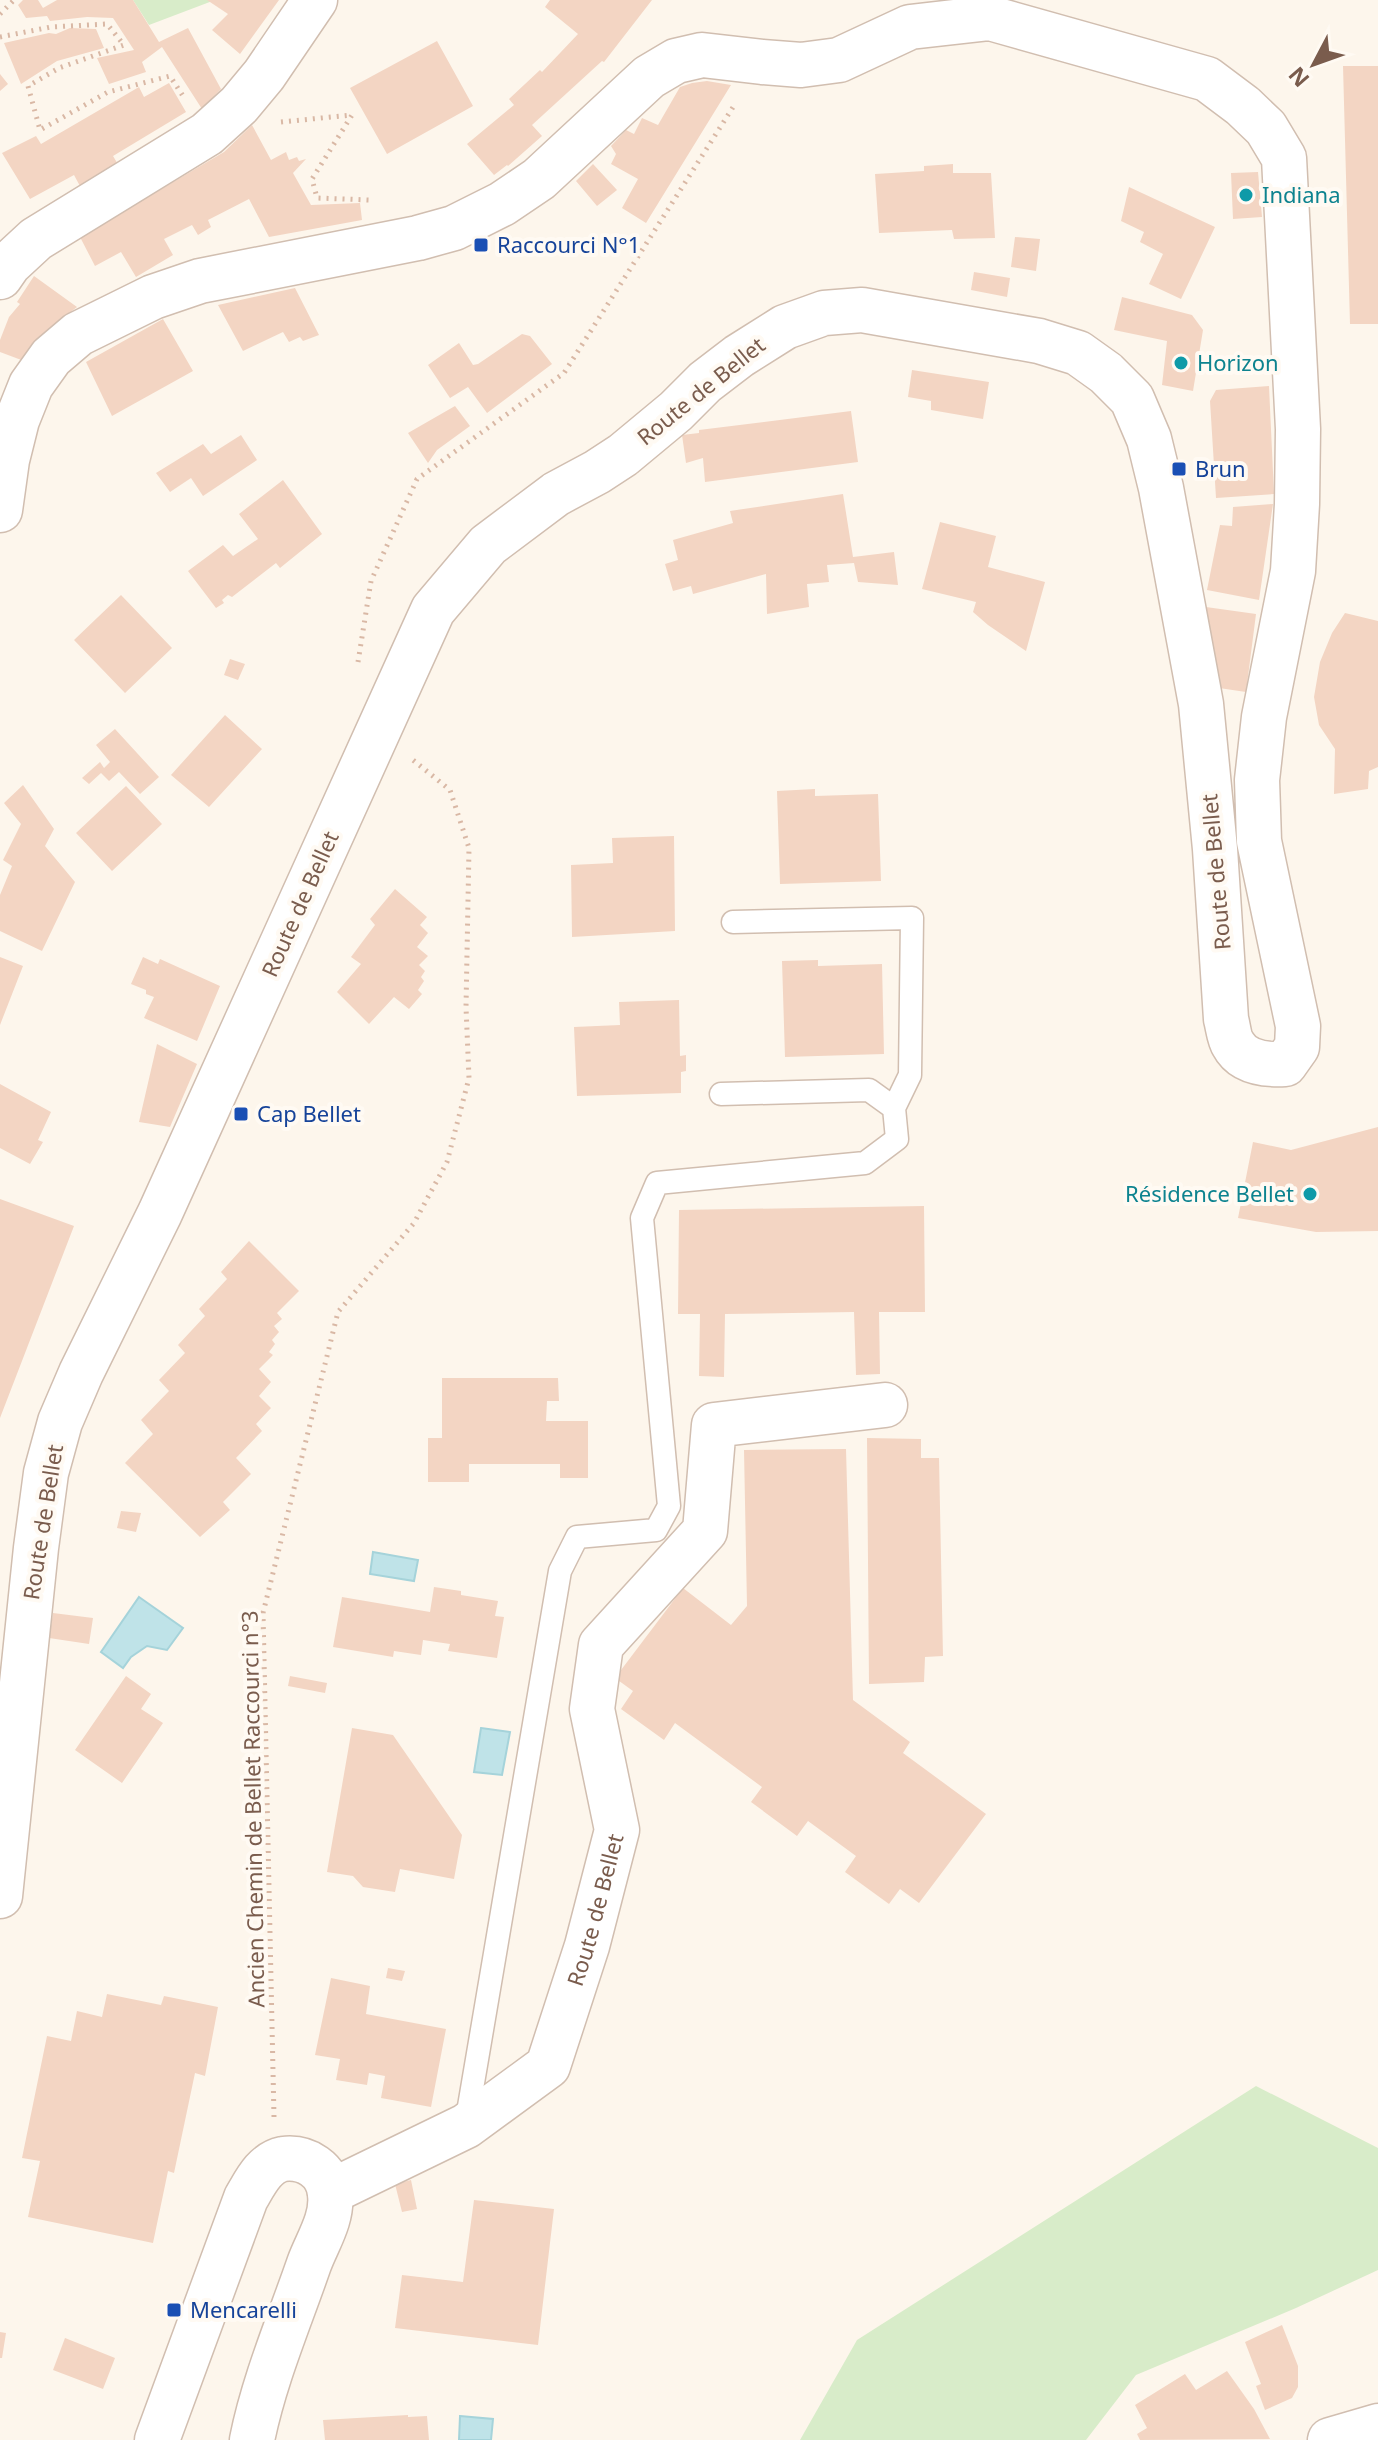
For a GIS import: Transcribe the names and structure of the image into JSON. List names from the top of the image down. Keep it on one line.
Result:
{"streets":{"street":["Route de Bellet"],"path":["Ancien Chemin de Bellet Raccourci n°3"]},"crossings":[["Route de Bellet","Ancien Chemin de Bellet Raccourci n°3"]],"places":{"other":["Indiana","Horizon","Résidence Bellet"],"transit":["Raccourci N°1","Brun","Cap Bellet","Mencarelli"]},"north":"bottom left"}
